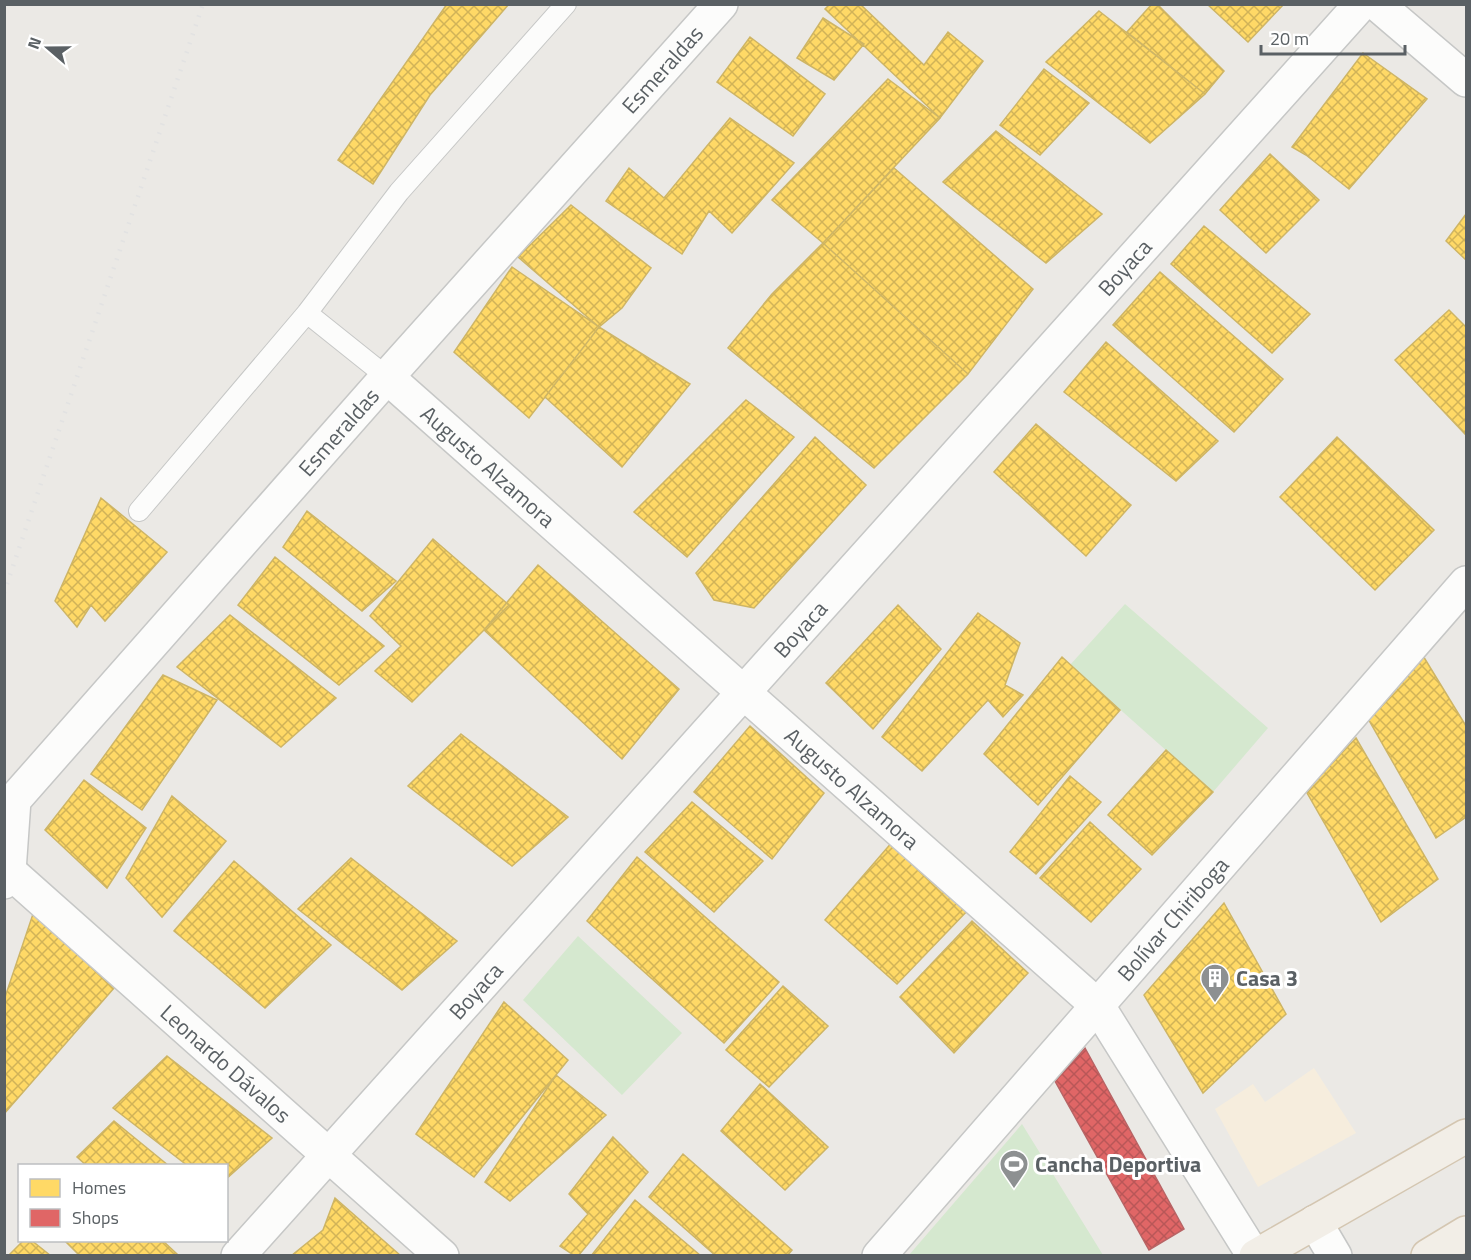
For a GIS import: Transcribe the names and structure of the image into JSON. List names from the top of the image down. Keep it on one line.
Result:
{"streets":{"street":["Esmeraldas","Boyaca","Augusto Alzamora","Bolívar Chiriboga","Leonardo Dávalos"]},"crossings":[["Esmeraldas","Augusto Alzamora"],["Esmeraldas","Leonardo Dávalos"],["Boyaca","Augusto Alzamora"],["Boyaca","Leonardo Dávalos"],["Augusto Alzamora","Bolívar Chiriboga"]],"places":{"building":["Casa 3"],"sports":["Cancha Deportiva"]},"legend":["Homes","Shops"],"scale_bar":"20 m","north":"left"}
